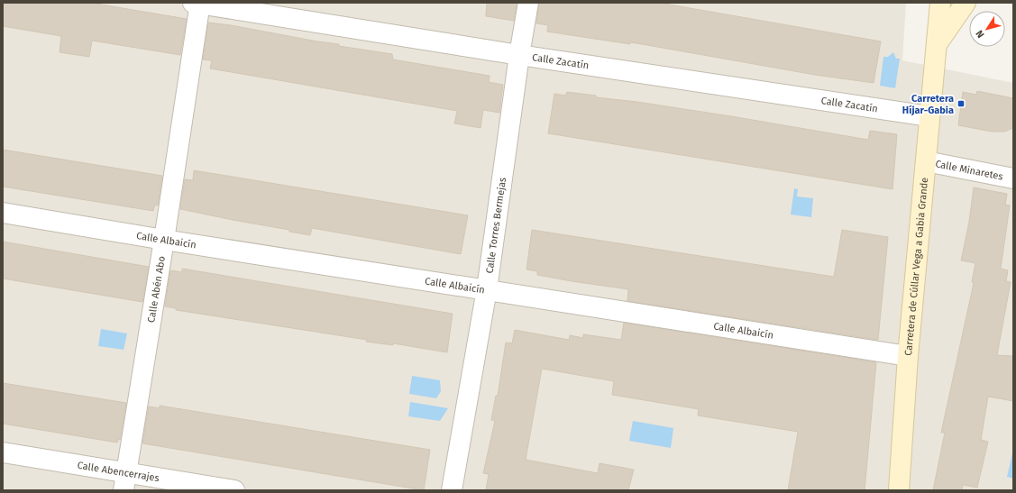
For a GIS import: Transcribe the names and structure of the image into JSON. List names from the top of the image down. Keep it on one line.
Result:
{"streets":{"street":["Calle Zacatín","Calle Minaretes","Calle Torres Bermejas","Calle Albaicín","Carretera de Cúllar Vega a Gabia Grande","Calle Abén Abo","Calle Abencerrajes"]},"crossings":[["Calle Zacatín","Calle Torres Bermejas"],["Calle Zacatín","Carretera de Cúllar Vega a Gabia Grande"],["Calle Zacatín","Calle Abén Abo"],["Calle Minaretes","Carretera de Cúllar Vega a Gabia Grande"],["Calle Torres Bermejas","Calle Albaicín"],["Calle Albaicín","Carretera de Cúllar Vega a Gabia Grande"],["Calle Albaicín","Calle Abén Abo"],["Calle Abén Abo","Calle Abencerrajes"]],"places":{"transit":["Carretera Híjar-Gabia"]},"north":"bottom left"}
